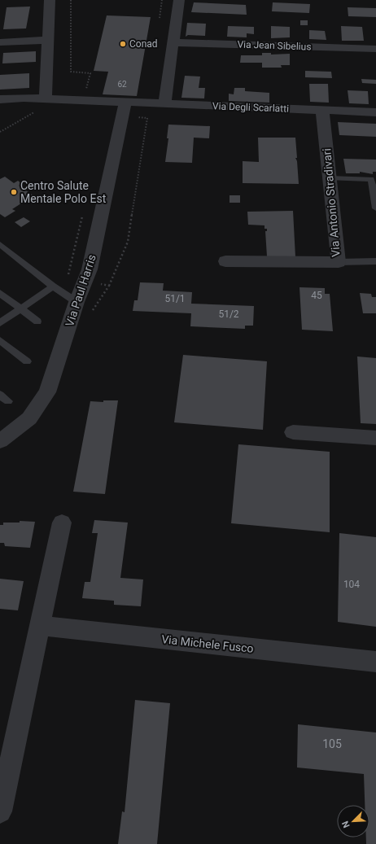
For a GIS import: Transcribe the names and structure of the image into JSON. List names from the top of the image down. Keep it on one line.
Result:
{"streets":{"street":["Via Jean Sibelius","Via Degli Scarlatti","Via Antonio Stradivari","Via Paul Harris","Via Michele Fusco"]},"crossings":[["Via Degli Scarlatti","Via Antonio Stradivari"],["Via Degli Scarlatti","Via Paul Harris"]],"places":["Conad","Centro Salute Mentale Polo Est"],"house_numbers":["62","45","51/1","51/2","104","105"],"north":"bottom left"}
